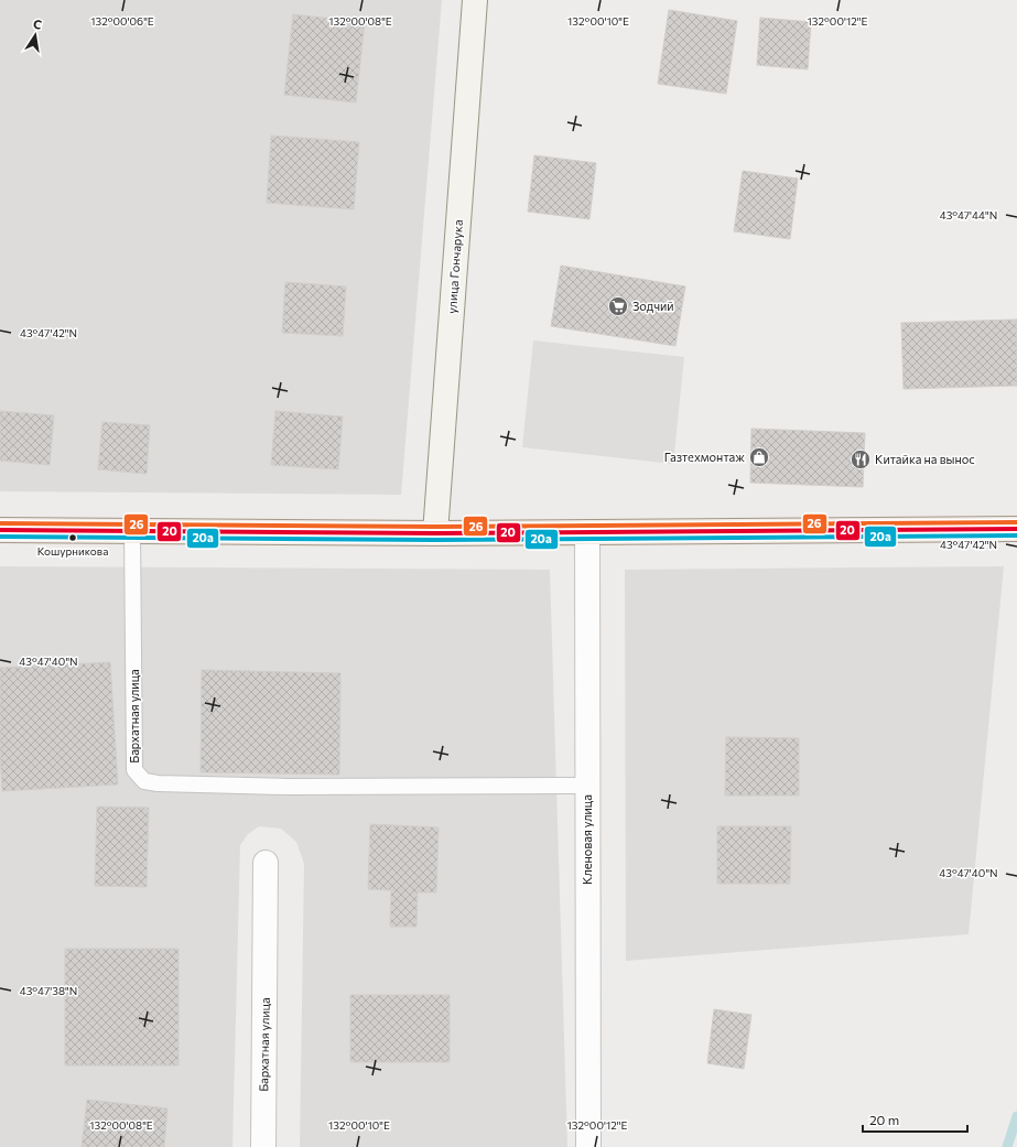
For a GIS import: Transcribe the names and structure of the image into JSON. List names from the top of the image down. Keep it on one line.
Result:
{"streets":{"street":["улица Гончарука","Бархатная улица","Кленовая улица"]},"crossings":[["Бархатная улица","Кленовая улица"]],"places":{"supermarket":["Зодчий"],"shop":["Газтехмонтаж"],"restaurant":["Китайка на вынос"],"other":["Кошурникова"]},"lines":["transit line 26","transit line 20","transit line 20а"],"scale_bar":"20 m","north":"top","coordinates":["132°00'06\"E","132°00'08\"E","132°00'10\"E","132°00'12\"E","43°47'44\"N","43°47'42\"N","43°47'40\"N","43°47'38\"N"]}
